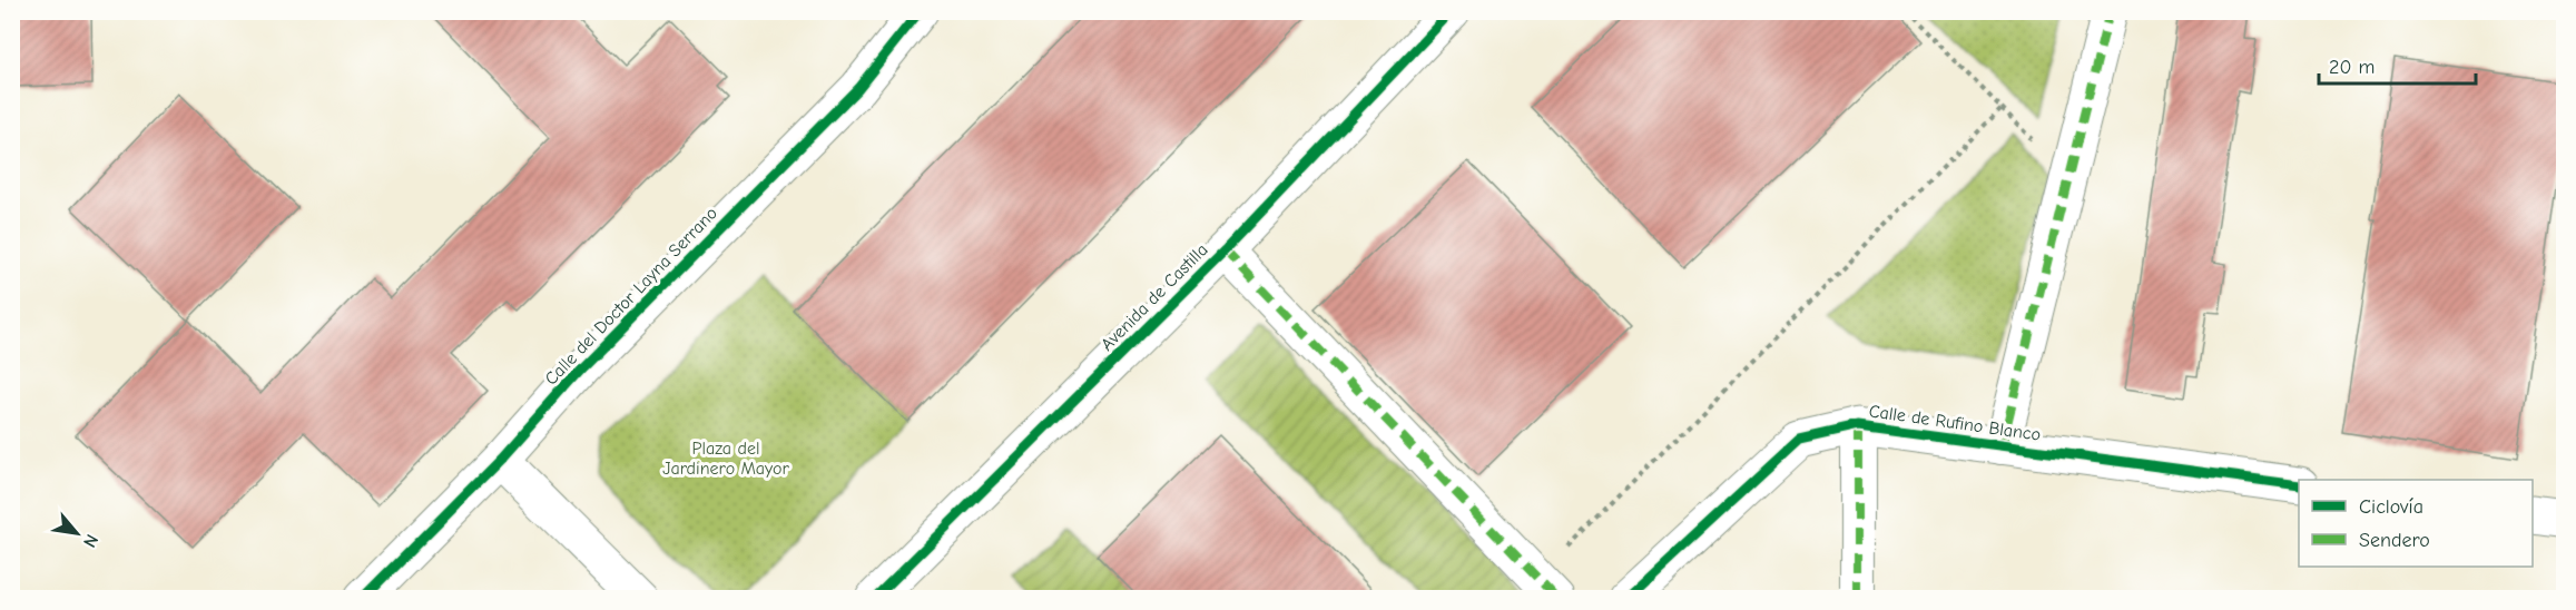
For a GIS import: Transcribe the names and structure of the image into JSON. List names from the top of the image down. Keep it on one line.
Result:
{"streets":{"street":["Calle del Doctor Layna Serrano","Avenida de Castilla","Calle de Rufino Blanco"]},"parks":["Plaza del Jardinero Mayor"],"legend":["Ciclovía","Sendero"],"scale_bar":"20 m","north":"bottom right"}
